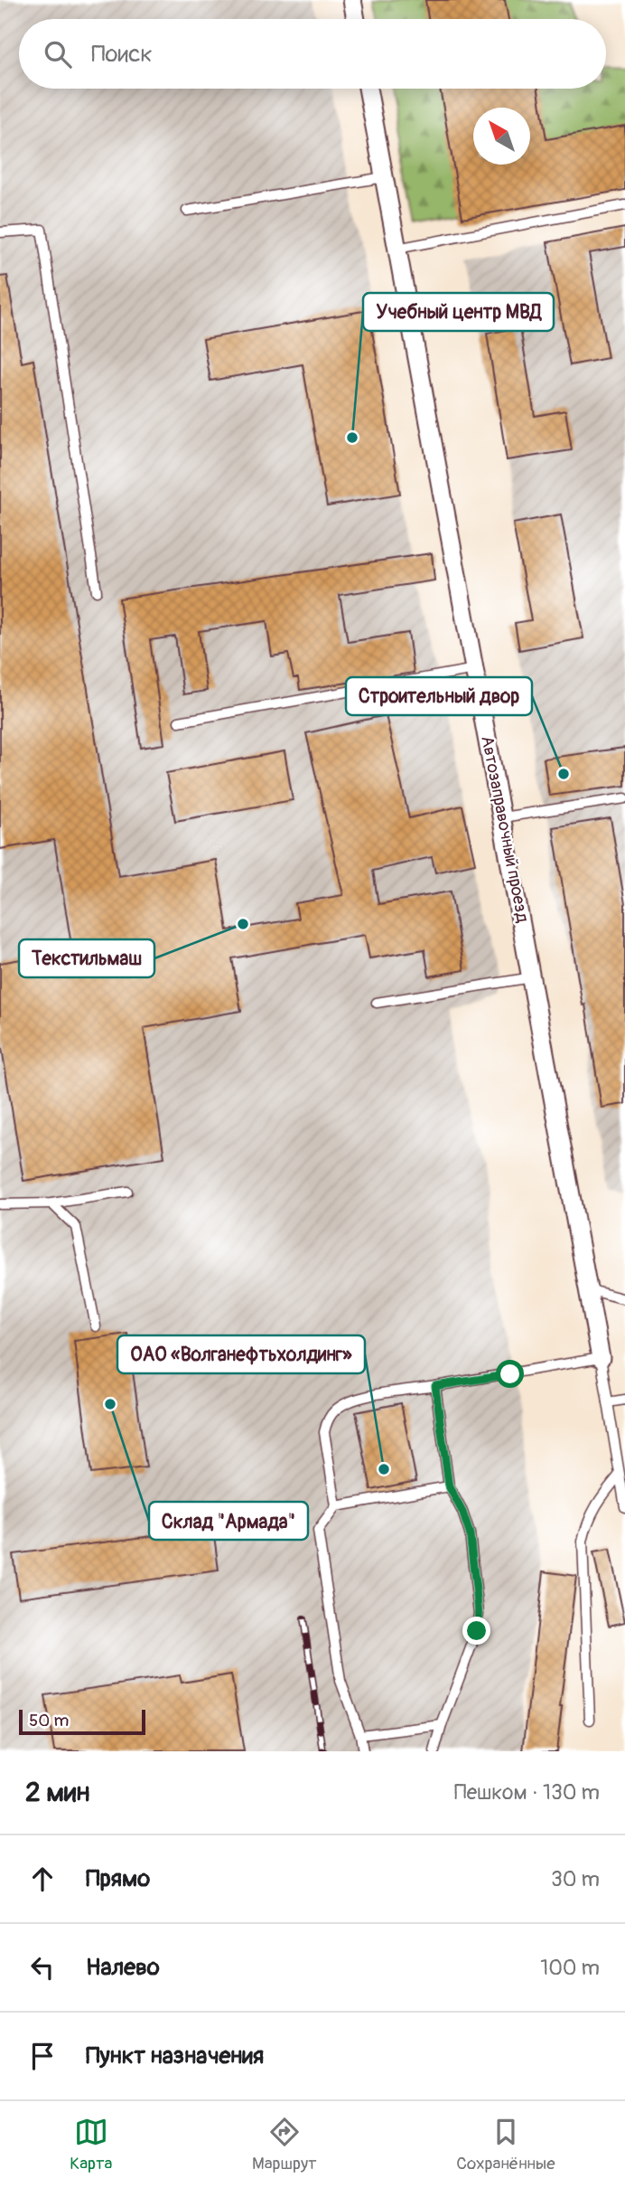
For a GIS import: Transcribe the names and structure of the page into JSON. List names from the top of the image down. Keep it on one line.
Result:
{"streets":{"street":["Автозаправочный проезд"]},"places":["Учебный центр МВД","Строительный двор","Текстильмаш","Склад \"Армада\"","ОАО «Волганефтьхолдинг»"],"scale_bar":"50 m","north":"top left","page":{"search":"Поиск","scale":"50 m","heading":["2 мин","Пешком · 130 m"],"list":[["Прямо","30 m"],["Налево","100 m"],"Пункт назначения"],"nav":["Карта","Маршрут","Сохранённые"]}}
